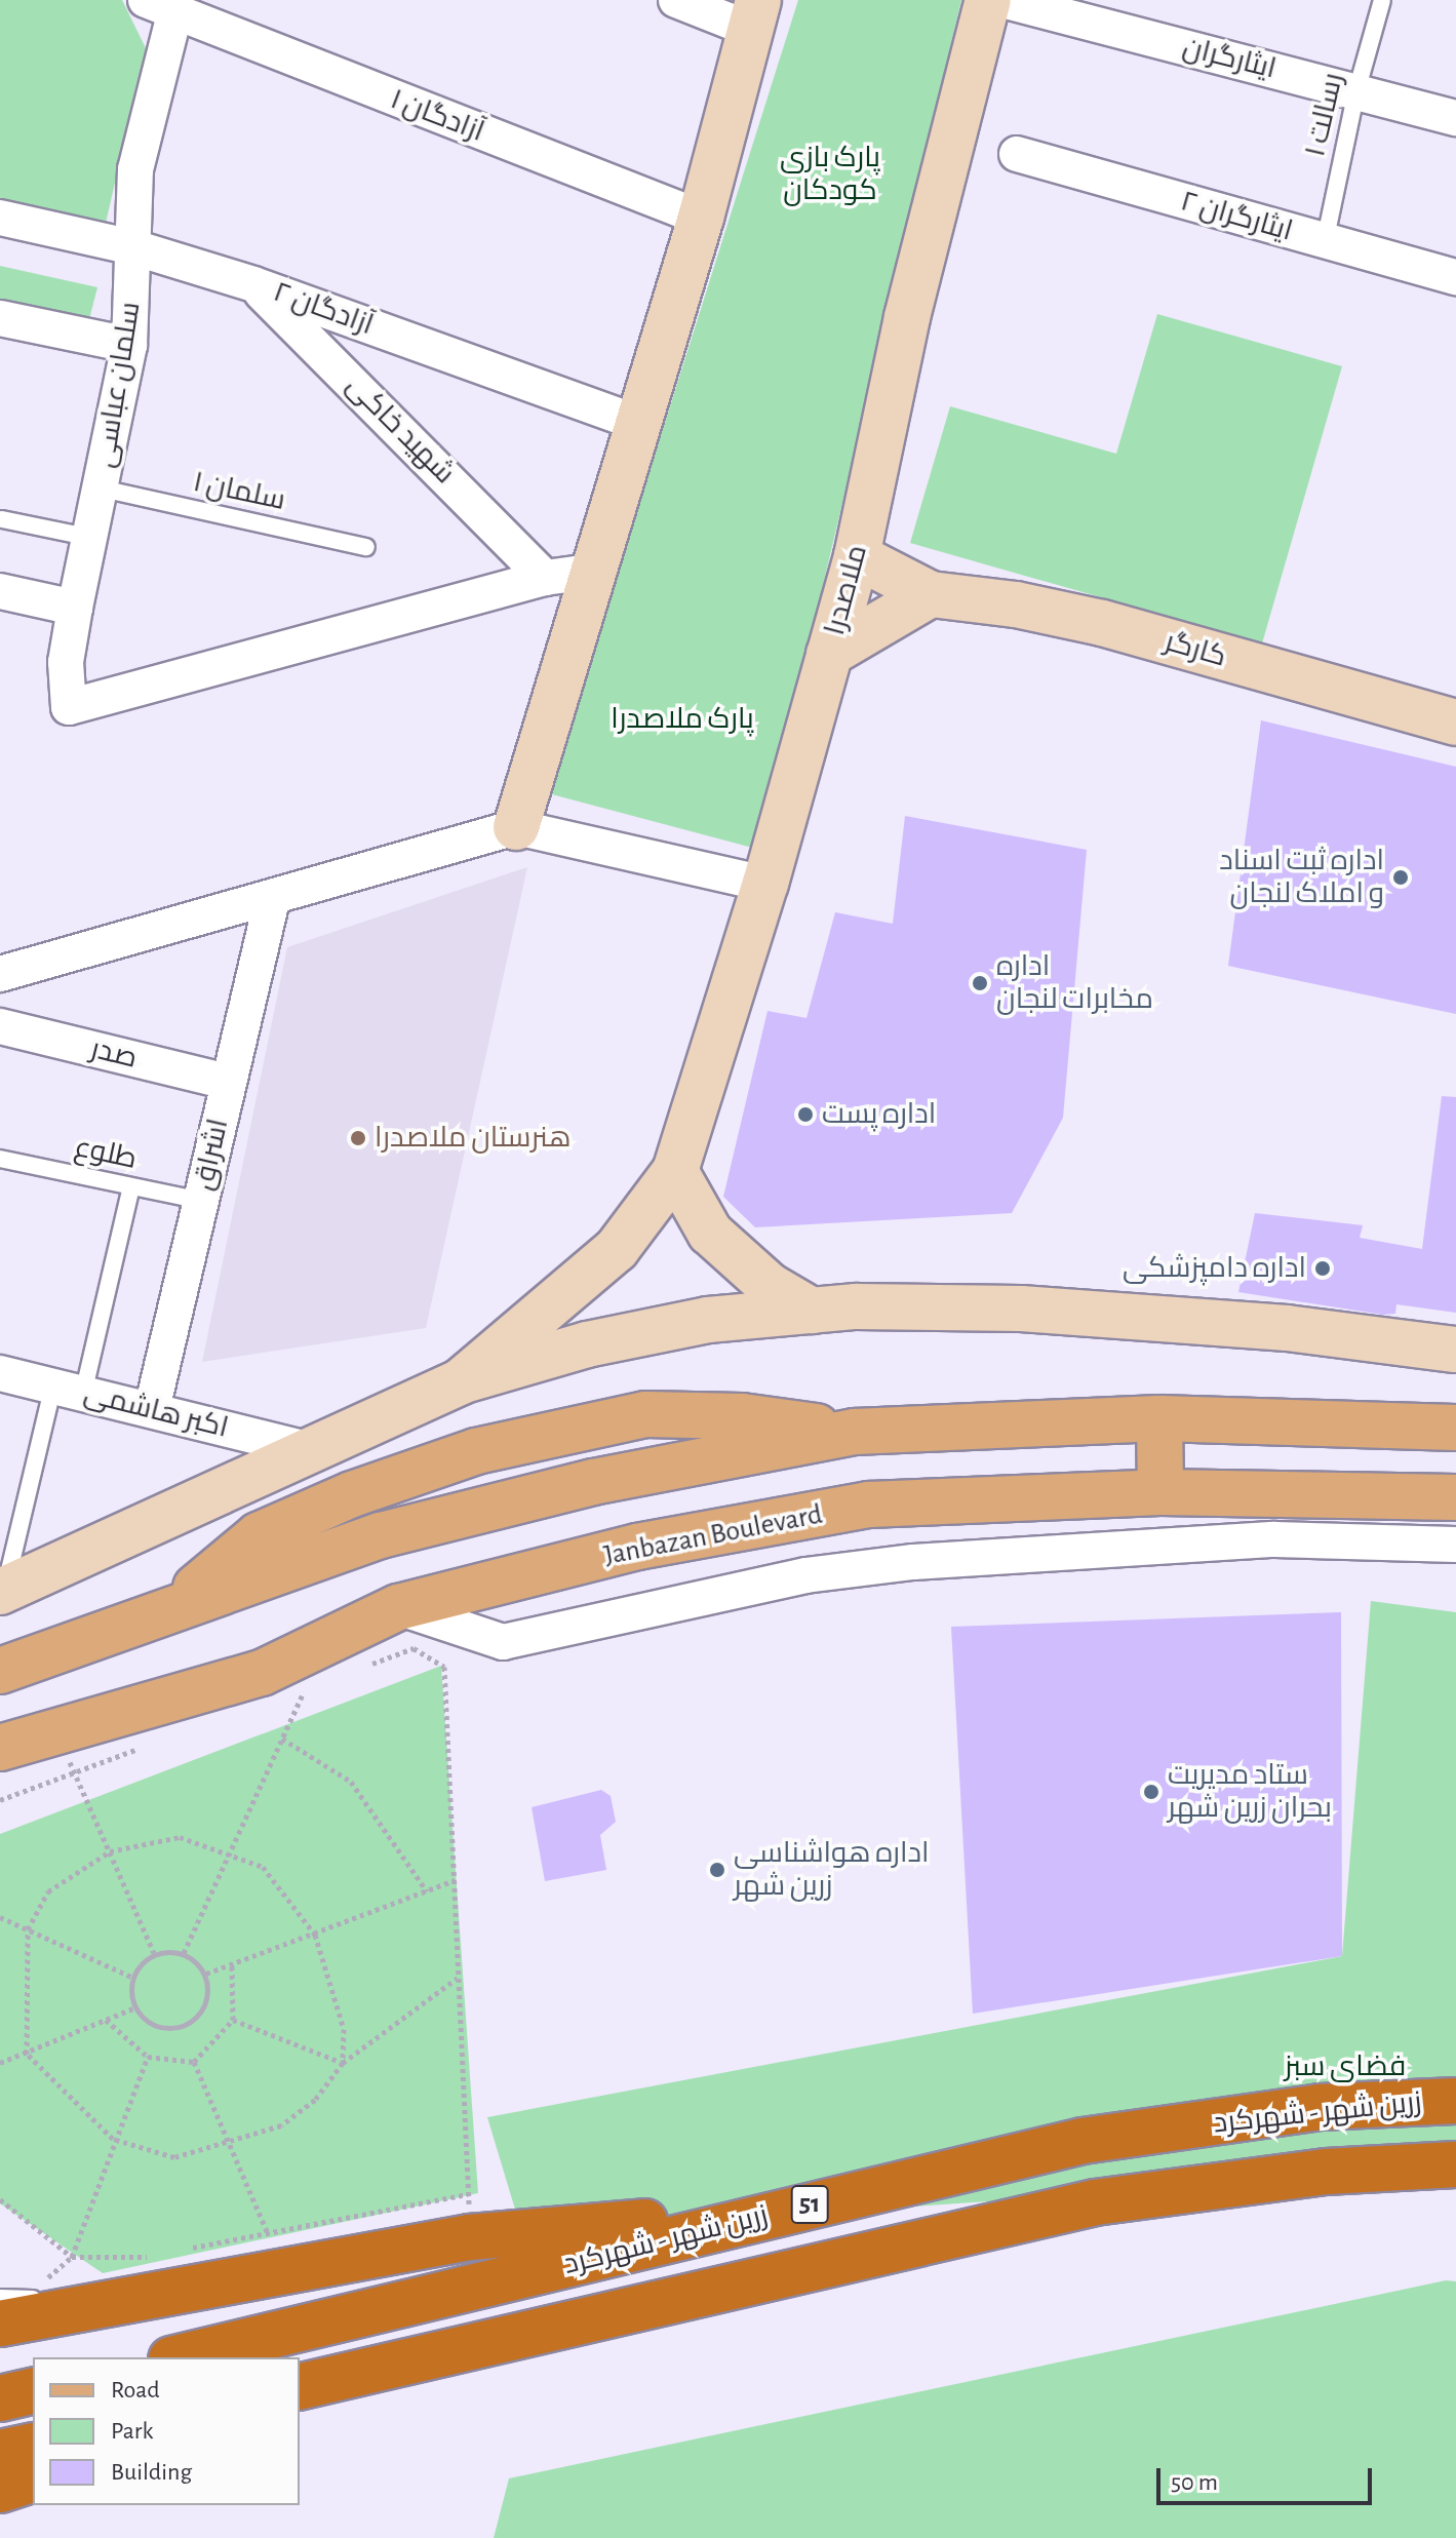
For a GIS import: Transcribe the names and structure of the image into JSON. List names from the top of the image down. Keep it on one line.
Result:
{"streets":{"highway":["زرین شهر - شهرکرد","51"],"main road":["Janbazan Boulevard"],"street":["ایثارگران","آزادگان ۱","ایثارگران ۲","آزادگان ۲","سلمان عباسی","شهید خاکی","ملاصدرا","کارگر","صدر","اشراق","اکبر هاشمی"],"lane":["رسالت ۱","سلمان ۱","طلوع"]},"crossings":[["ایثارگران","رسالت ۱"],["رسالت ۱","ایثارگران ۲"],["آزادگان ۱","سلمان عباسی"],["آزادگان ۲","سلمان عباسی"],["آزادگان ۲","شهید خاکی"],["سلمان عباسی","شهید خاکی"],["سلمان عباسی","سلمان ۱"],["ملاصدرا","کارگر"],["صدر","اشراق"],["طلوع","اشراق"],["اشراق","اکبر هاشمی"]],"parks":["پارک بازی کودکان","پارک ملاصدرا","فضای سبز"],"places":["اداره ثبت اسناد و املاک لنجان","اداره مخابرات لنجان","اداره پست","هنرستان ملاصدرا","اداره دامپزشکی","ستاد مدیریت بحران زرین شهر","اداره هواشناسی زرین شهر"],"legend":["Road","Park","Building"],"scale_bar":"50 m"}
